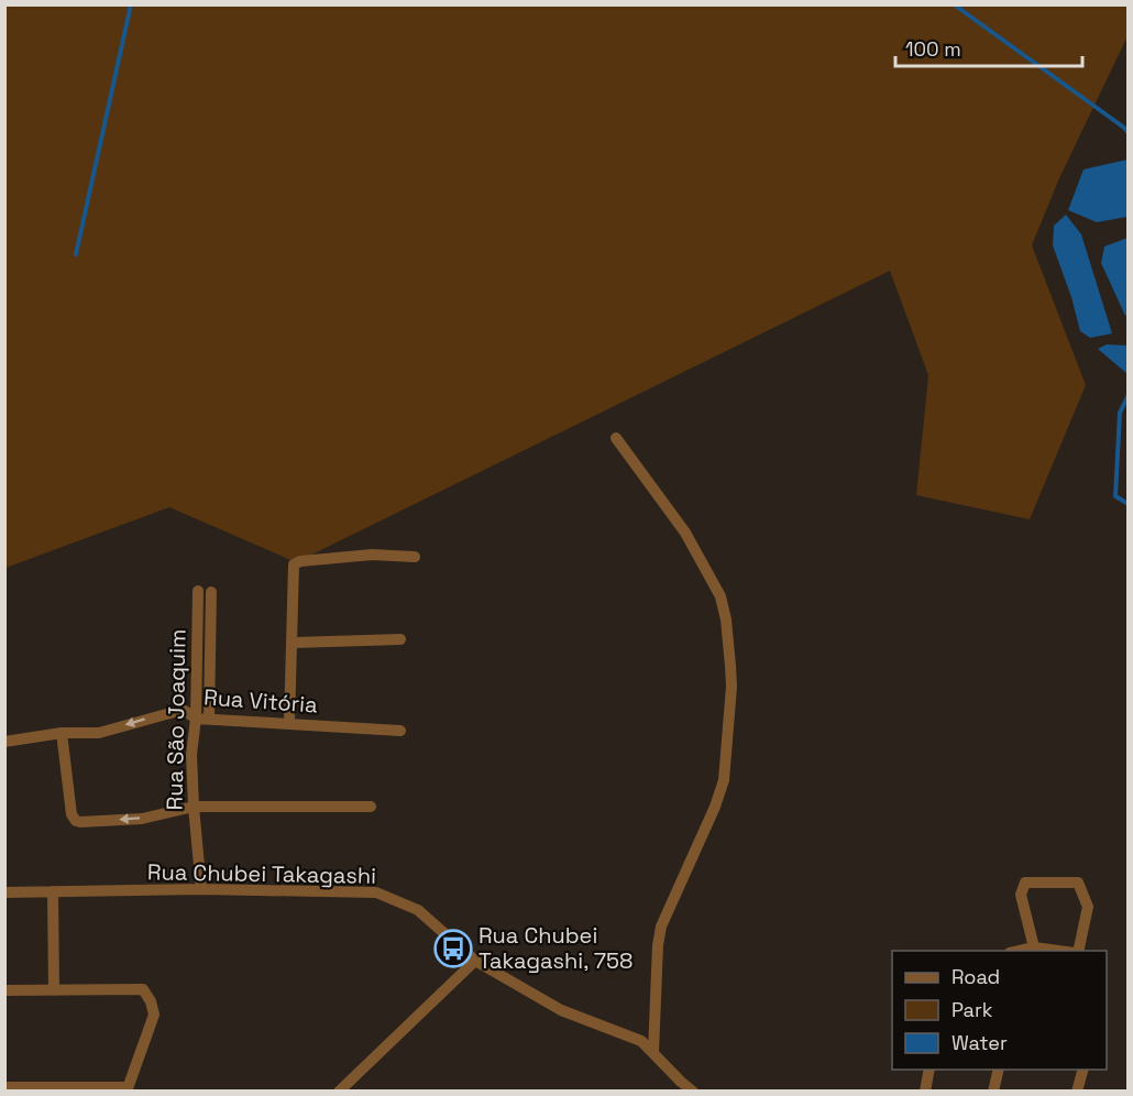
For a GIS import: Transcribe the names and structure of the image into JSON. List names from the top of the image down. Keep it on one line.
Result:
{"streets":{"street":["Rua Vitória","Rua São Joaquim","Rua Chubei Takagashi"]},"crossings":[["Rua Vitória","Rua São Joaquim"],["Rua São Joaquim","Rua Chubei Takagashi"]],"places":{"bus stop":["Rua Chubei Takagashi, 758"]},"legend":["Road","Park","Water"],"scale_bar":"100 m"}
